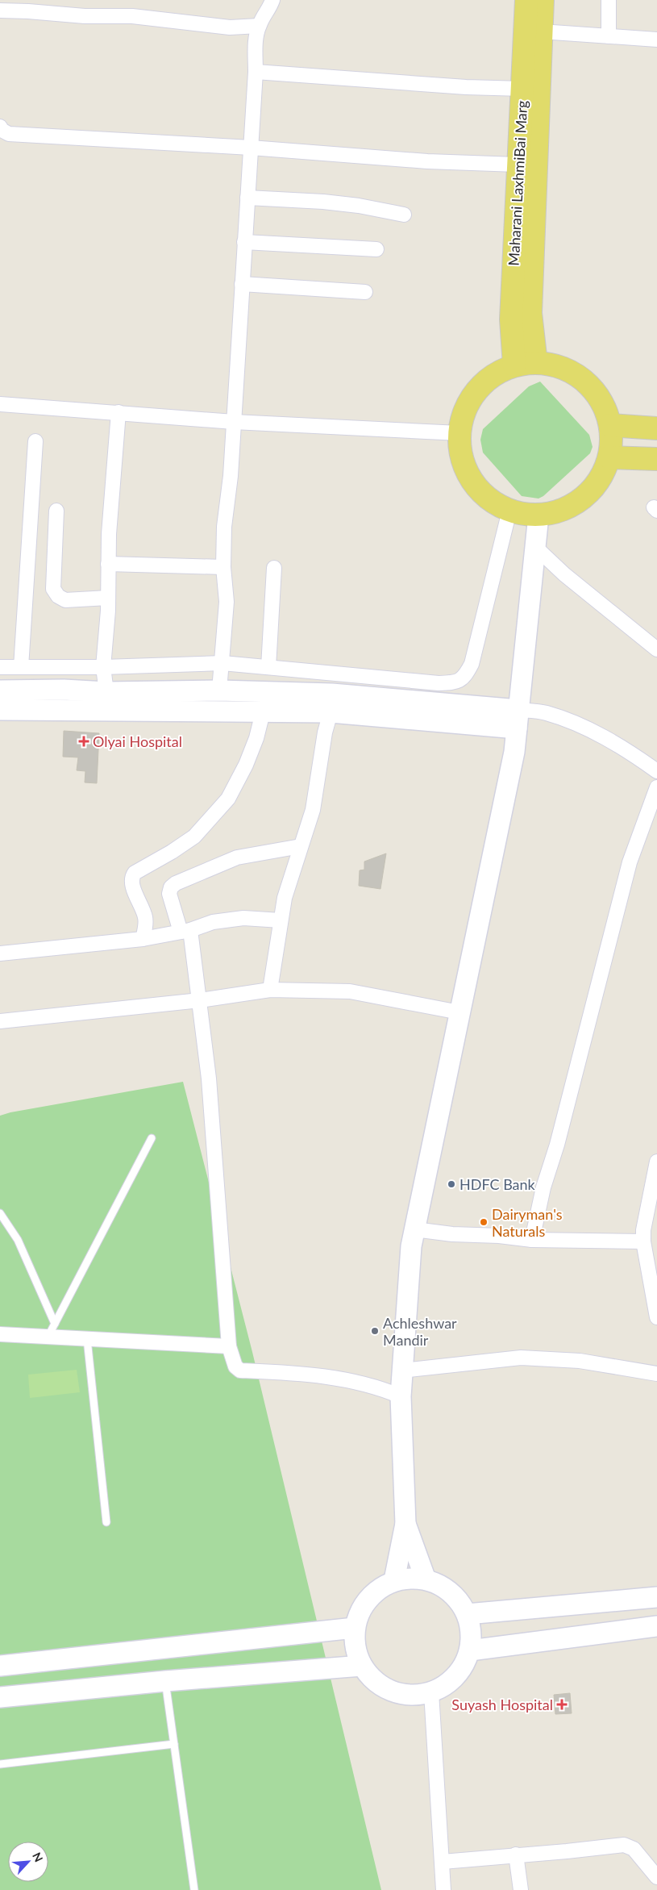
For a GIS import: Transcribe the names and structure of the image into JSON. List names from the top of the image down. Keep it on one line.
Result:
{"streets":{"main road":["Maharani LaxhmiBai Marg"]},"places":{"health":["Olyai Hospital","Suyash Hospital"],"other":["HDFC Bank","Dairyman's Naturals","Achleshwar Mandir"]},"north":"top right"}
